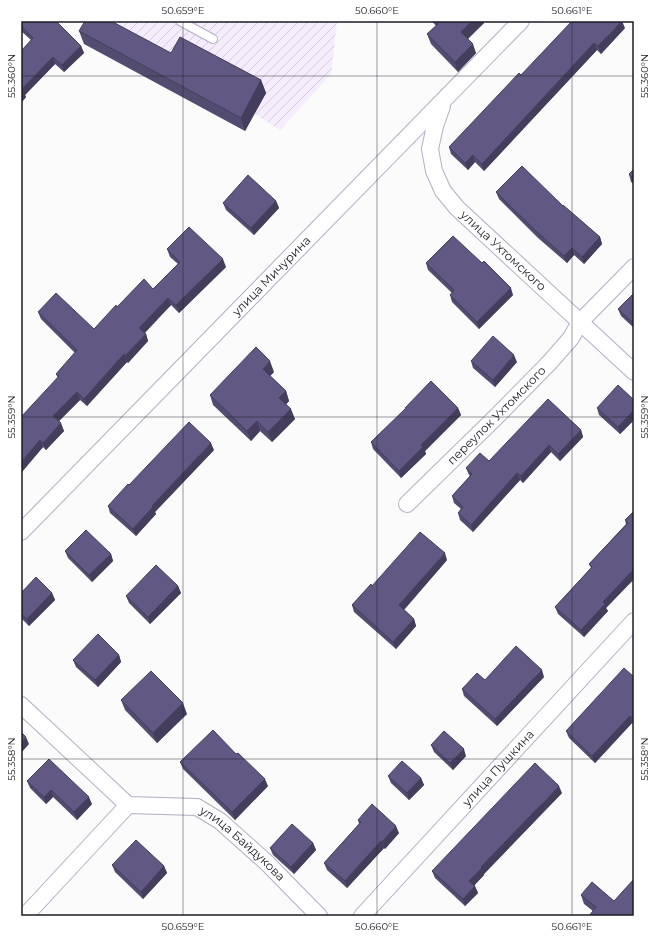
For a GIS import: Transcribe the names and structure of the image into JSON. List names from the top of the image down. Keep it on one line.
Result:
{"streets":{"street":["улица Ухтомского","улица Мичурина","переулок Ухтомского","улица Пушкина","улица Байдукова"]},"crossings":[["улица Ухтомского","улица Мичурина"],["улица Ухтомского","переулок Ухтомского"]],"coordinates":["50.659°E","50.660°E","50.661°E","55.360°N","55.359°N","55.358°N"]}
